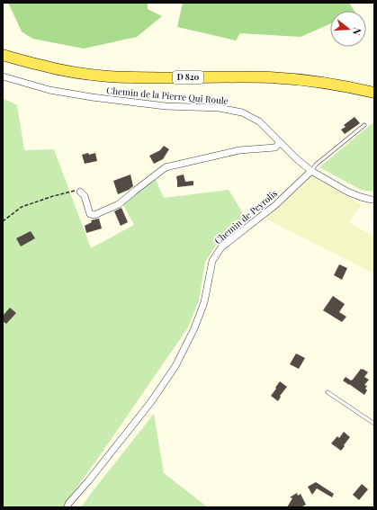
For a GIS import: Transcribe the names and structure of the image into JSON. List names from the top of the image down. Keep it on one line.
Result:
{"streets":{"main road":["D 820"],"street":["Chemin de la Pierre Qui Roule","Chemin de Peyrolis"]},"crossings":[["Chemin de la Pierre Qui Roule","Chemin de Peyrolis"]],"north":"right"}
